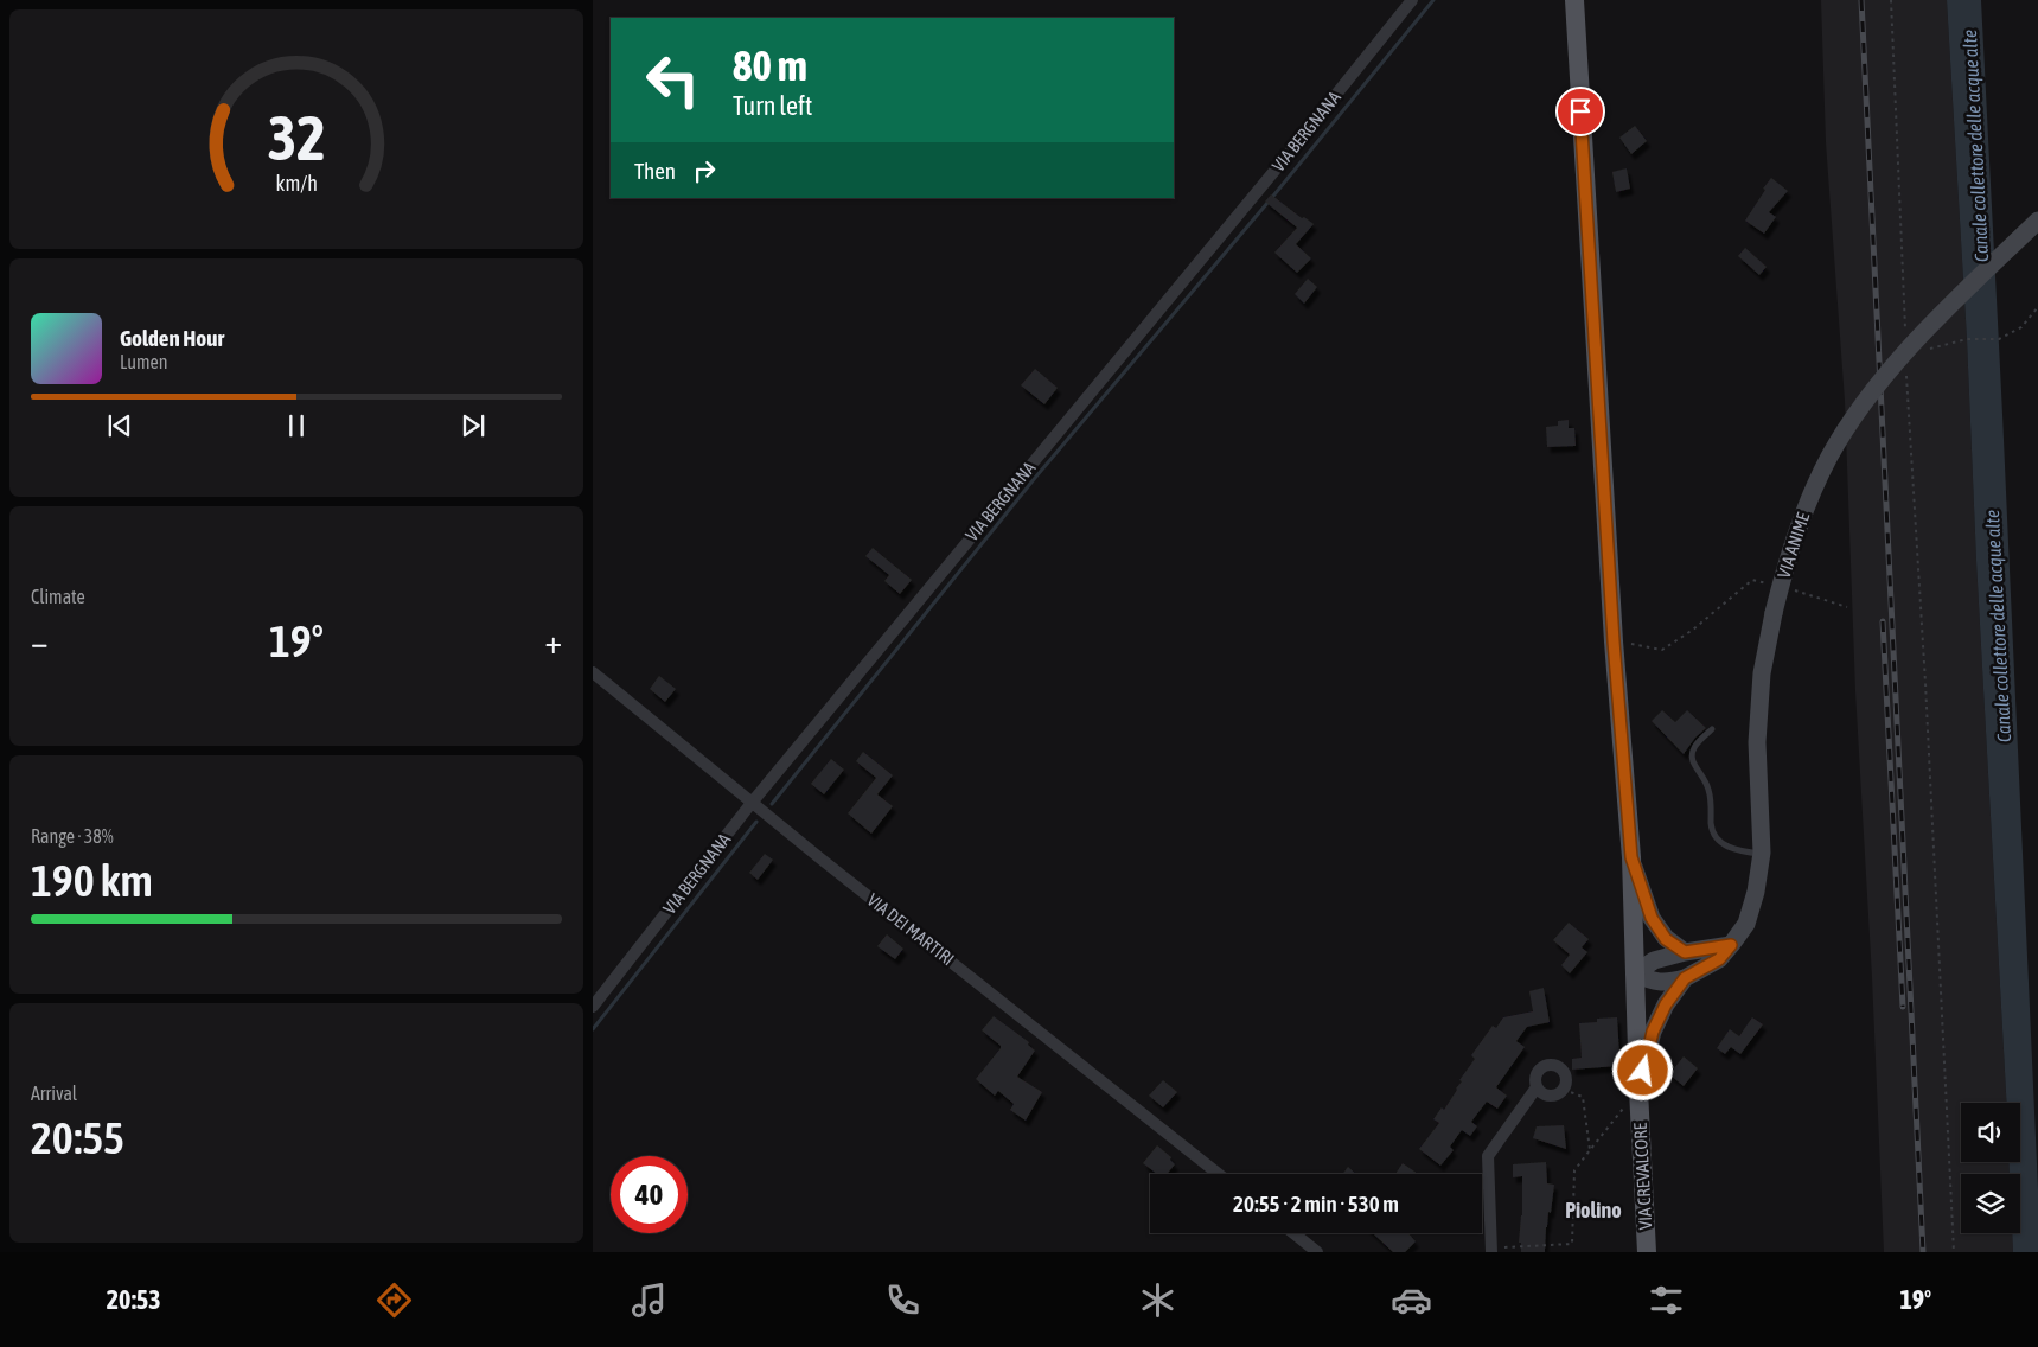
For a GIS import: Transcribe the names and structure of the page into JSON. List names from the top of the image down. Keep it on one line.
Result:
{"streets":{"main road":["VIA CREVALCORE"],"street":["VIA BERGNANA","VIA ANIME","VIA DEI MARTIRI"]},"crossings":[["VIA BERGNANA","VIA DEI MARTIRI"]],"districts":["Piolino"],"water":["Canale collettore delle acque alte"],"page":{"turn":["80 m","Turn left"],"then":"Then","song":["Golden Hour","Lumen"],"tile":["Climate",["Range · 38%","190 km"],["Arrival","20:55"]],"heat":["−","19°","+"],"limit":"40","trip":"20:55 · 2 min · 530 m","tabs":["20:53","19°"],"gauge":["32","km/h"]}}
